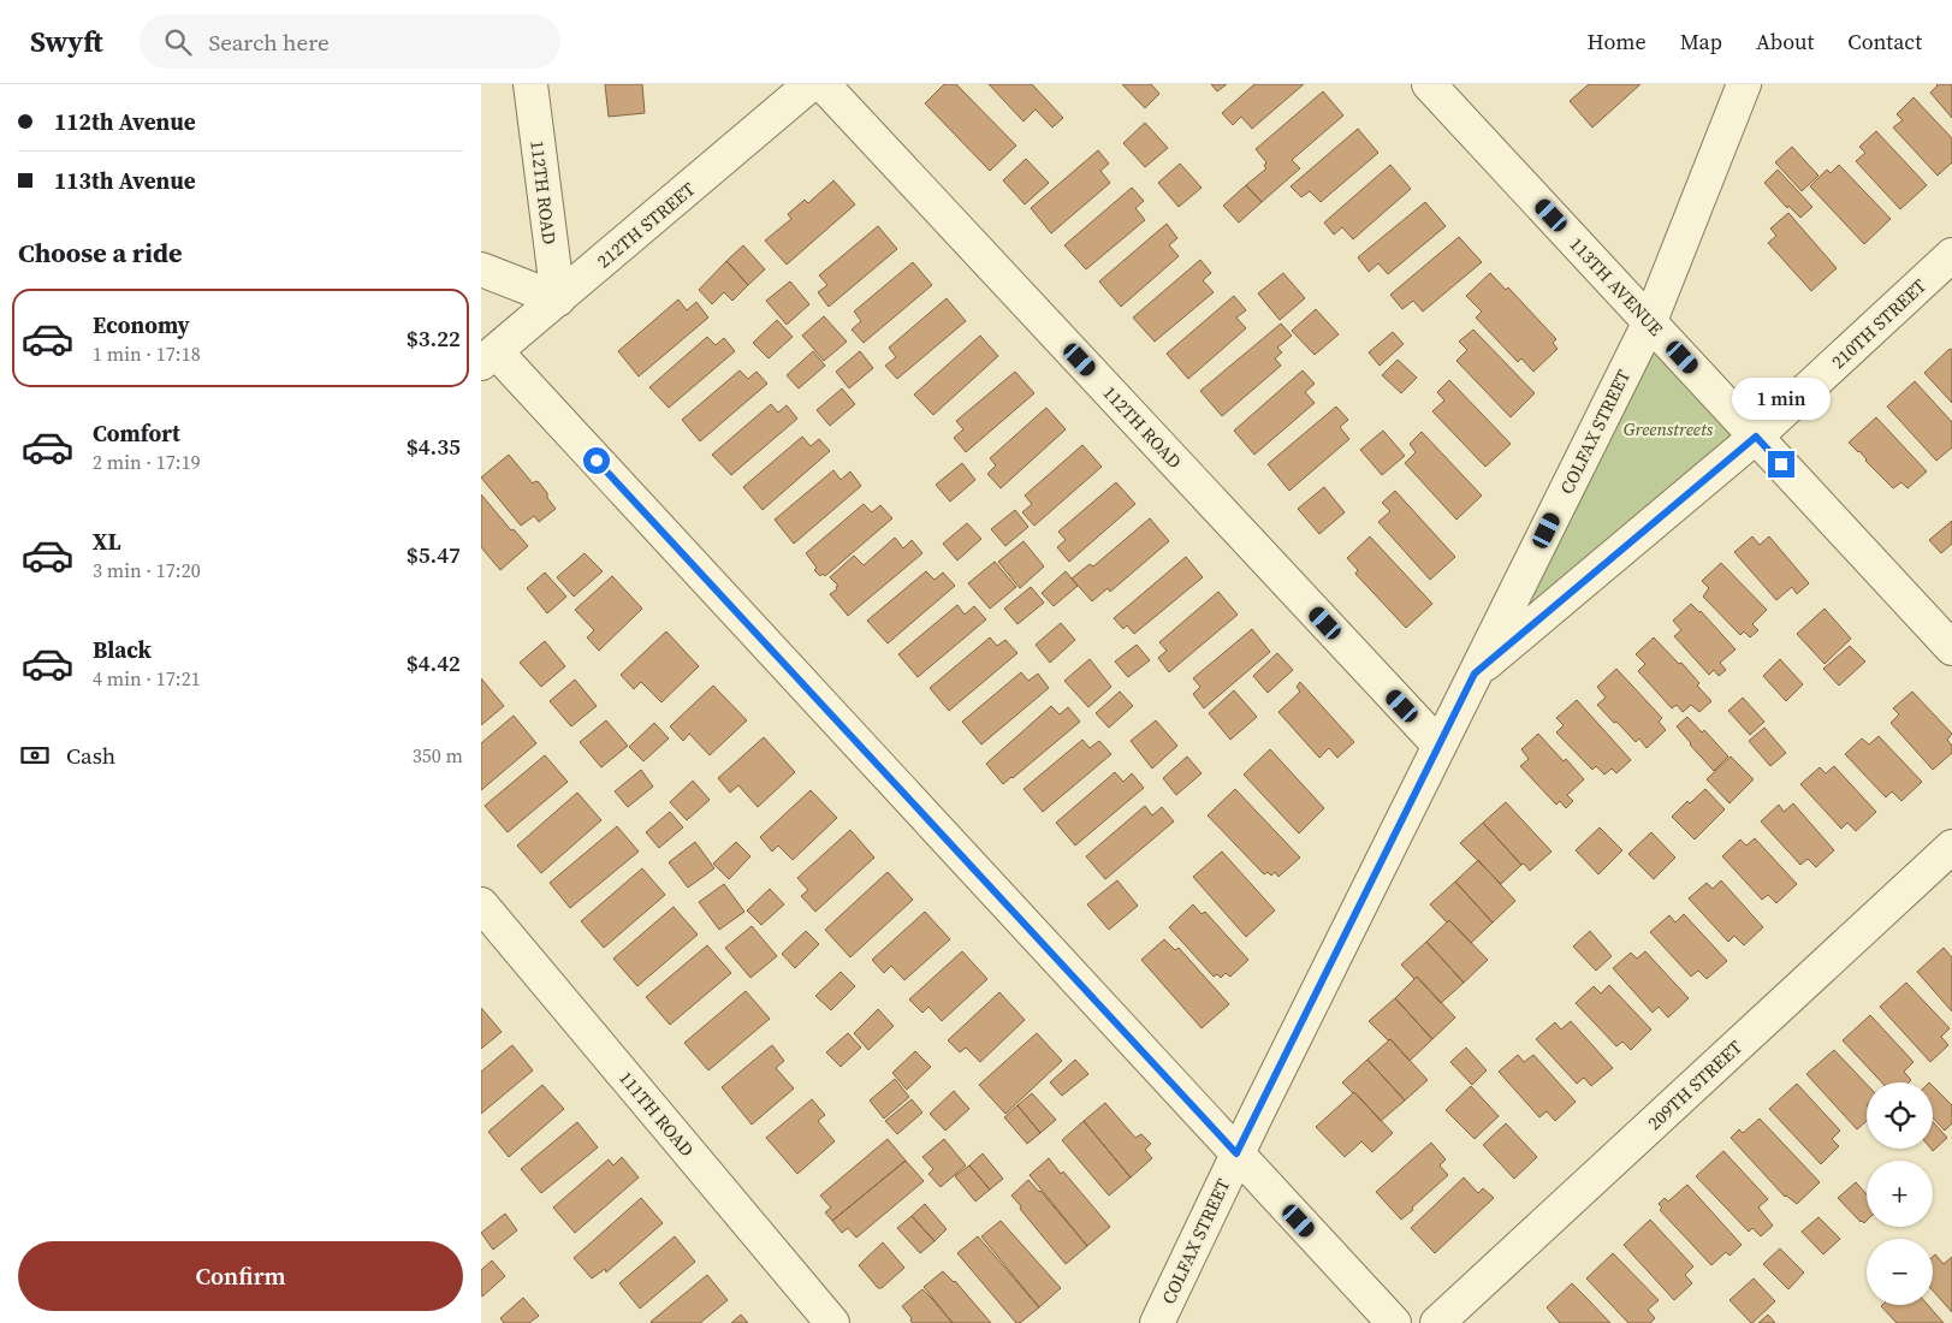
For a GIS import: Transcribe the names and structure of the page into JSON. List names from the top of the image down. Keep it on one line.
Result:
{"streets":{"street":["112TH ROAD","212TH STREET","113TH AVENUE","210TH STREET","COLFAX STREET","209TH STREET","111TH ROAD"]},"crossings":[["112TH ROAD","212TH STREET"],["112TH ROAD","COLFAX STREET"],["113TH AVENUE","210TH STREET"],["113TH AVENUE","COLFAX STREET"],["210TH STREET","COLFAX STREET"]],"parks":["Greenstreets"],"page":{"header":"Swyft","search":"Search here","nav":["Home","Map","About","Contact"],"banner":["112th Avenue","113th Avenue"],"heading":"Choose a ride","list":[{"name":"Economy","note":"1 min · 17:18","value":"$3.22"},{"name":"Comfort","note":"2 min · 17:19","value":"$4.35"},{"name":"XL","note":"3 min · 17:20","value":"$5.47"},{"name":"Black","note":"4 min · 17:21","value":"$4.42"}],"bubble":"1 min","pay":["Cash","350 m"],"map_buttons":["+","−"],"buttons":"Confirm"}}
